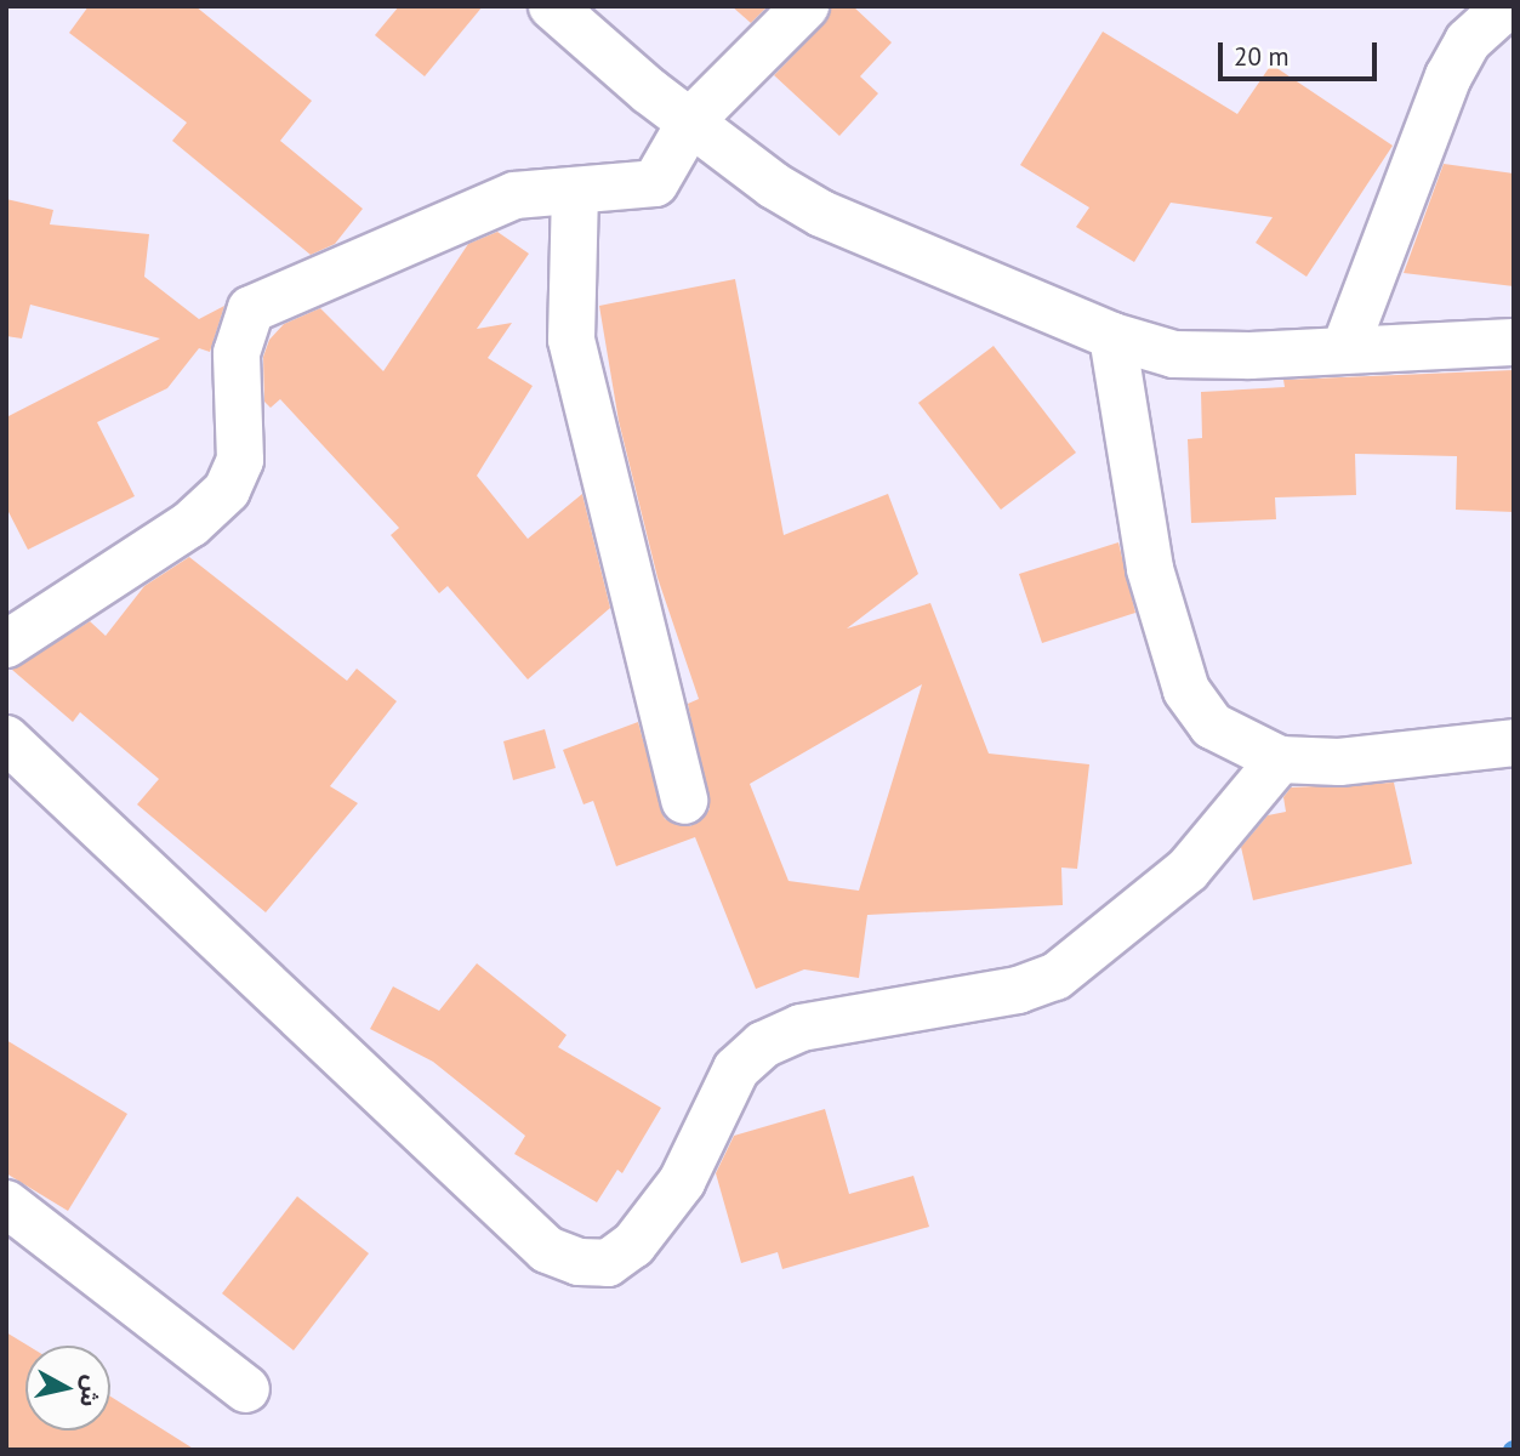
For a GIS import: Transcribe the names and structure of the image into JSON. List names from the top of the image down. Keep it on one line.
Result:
{"scale_bar":"20 m","north":"right"}
